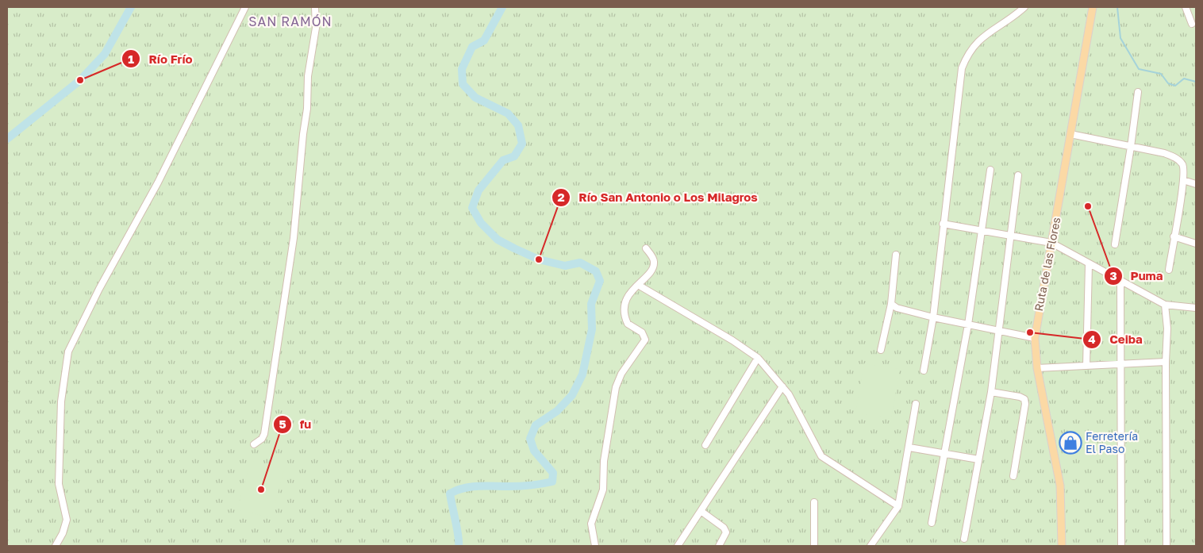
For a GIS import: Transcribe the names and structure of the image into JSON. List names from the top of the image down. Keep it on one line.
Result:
{"streets":{"main road":["Ruta de las Flores"]},"districts":["SAN RAMÓN"],"places":{"other":["Río Frío","Puma","Río San Antonio o Los Milagros","Ceiba","fu"],"shop":["Ferretería El Paso"]}}
